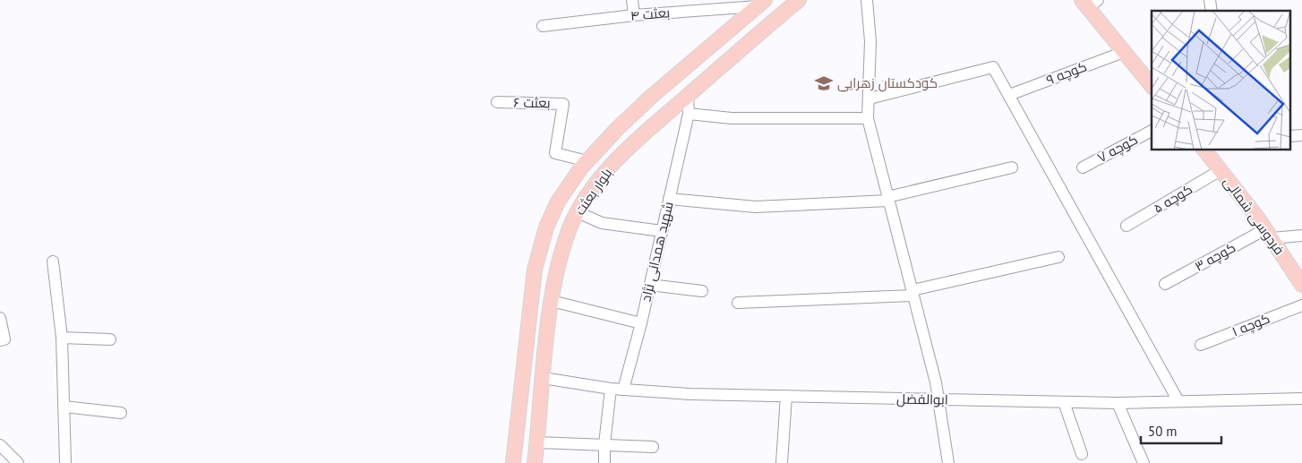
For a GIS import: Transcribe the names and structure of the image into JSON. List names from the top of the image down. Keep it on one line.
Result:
{"streets":{"main road":["بلوار بعثت","فردوسی شمالی"],"street":["بعثت ۴","کوچه ۹","بعثت ۶","کوچه ۷","کوچه ۵","شهید همدانی نژاد","کوچه ۳","کوچه ۱","ابوالفضل"]},"crossings":[["بعثت ۴","بلوار بعثت"],["بعثت ۶","بلوار بعثت"],["بلوار بعثت","شهید همدانی نژاد"],["بلوار بعثت","ابوالفضل"],["کوچه ۵","فردوسی شمالی"],["فردوسی شمالی","کوچه ۳"],["شهید همدانی نژاد","ابوالفضل"]],"places":{"school or university":["کودکستان زهرایی"]},"scale_bar":"50 m"}
